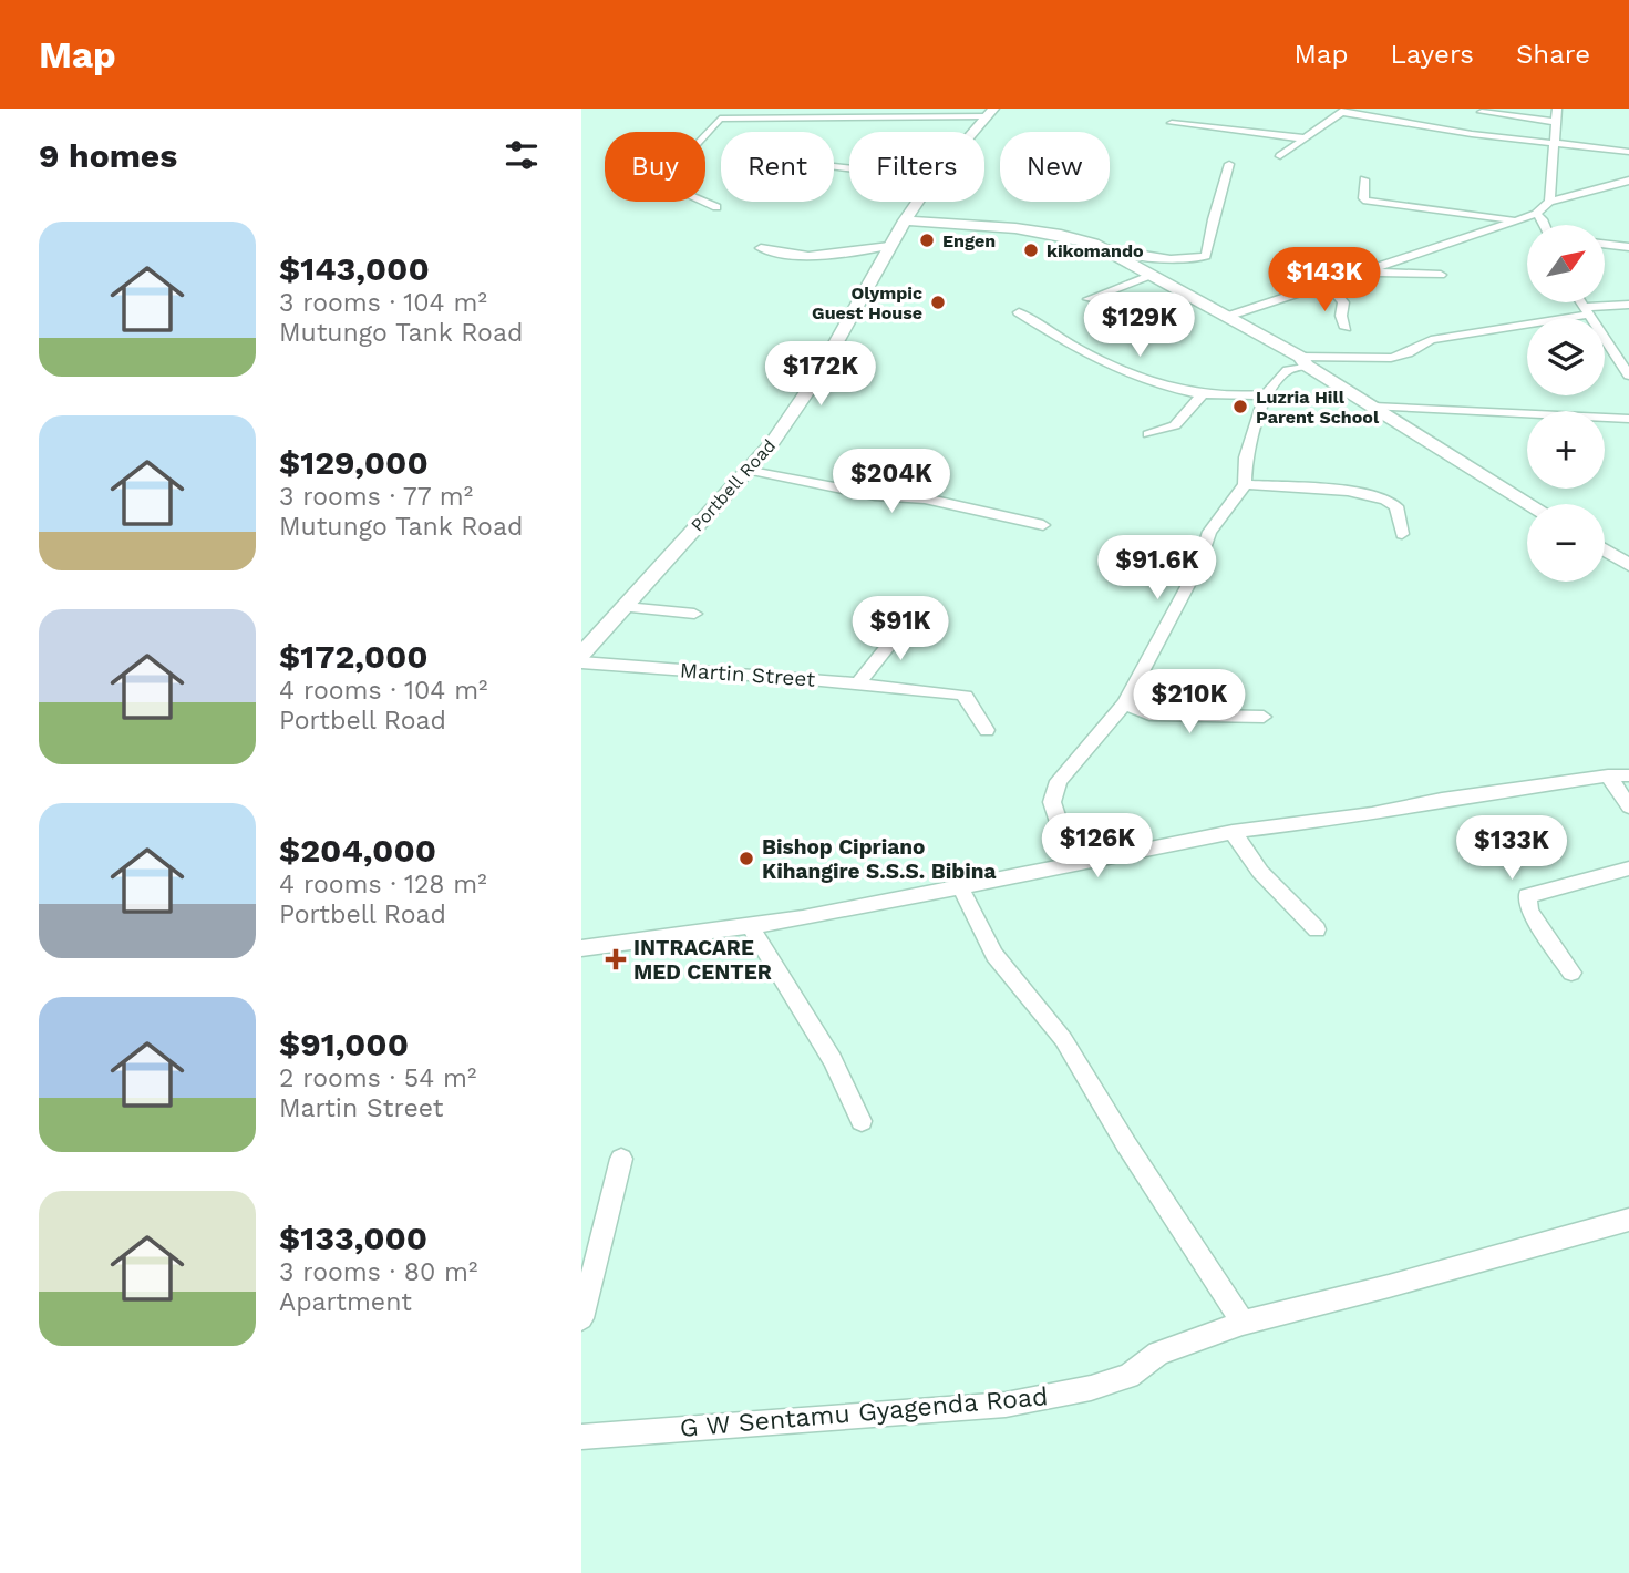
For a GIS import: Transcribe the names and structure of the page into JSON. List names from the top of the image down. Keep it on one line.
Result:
{"streets":{"main road":["Portbell Road"],"street":["Martin Street","G W Sentamu Gyagenda Road"]},"places":{"other":["Engen","kikomando","Olympic Guest House","Luzria Hill Parent School","Bishop Cipriano Kihangire S.S.S. Bibina"],"health":["INTRACARE MED CENTER"]},"north":"top right","page":{"header":"Map","nav":["Map","Layers","Share"],"heading":"9 homes","chip":["Buy","Rent","Filters","New"],"list":[{"name":"$143,000","note":"3 rooms · 104 m² · Mutungo Tank Road"},{"name":"$129,000","note":"3 rooms · 77 m² · Mutungo Tank Road"},{"name":"$172,000","note":"4 rooms · 104 m² · Portbell Road"},{"name":"$204,000","note":"4 rooms · 128 m² · Portbell Road"},{"name":"$91,000","note":"2 rooms · 54 m² · Martin Street"},{"name":"$133,000","note":"3 rooms · 80 m² · Apartment"}],"map_buttons":["+","−"],"price":["$143K","$129K","$172K","$204K","$91.6K","$91K","$210K","$126K","$133K"]}}
